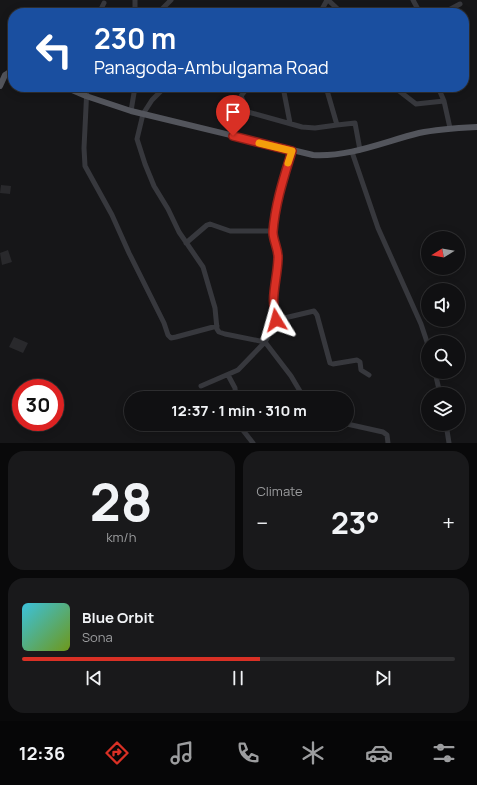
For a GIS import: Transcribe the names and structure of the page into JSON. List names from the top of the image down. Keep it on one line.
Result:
{"north":"left","page":{"turn":["230 m","Panagoda-Ambulgama Road"],"limit":"30","trip":"12:37 · 1 min · 310 m","tile":[["28","km/h"],"Climate"],"heat":["−","23°","+"],"song":["Blue Orbit","Sona"],"tabs":"12:36"}}
